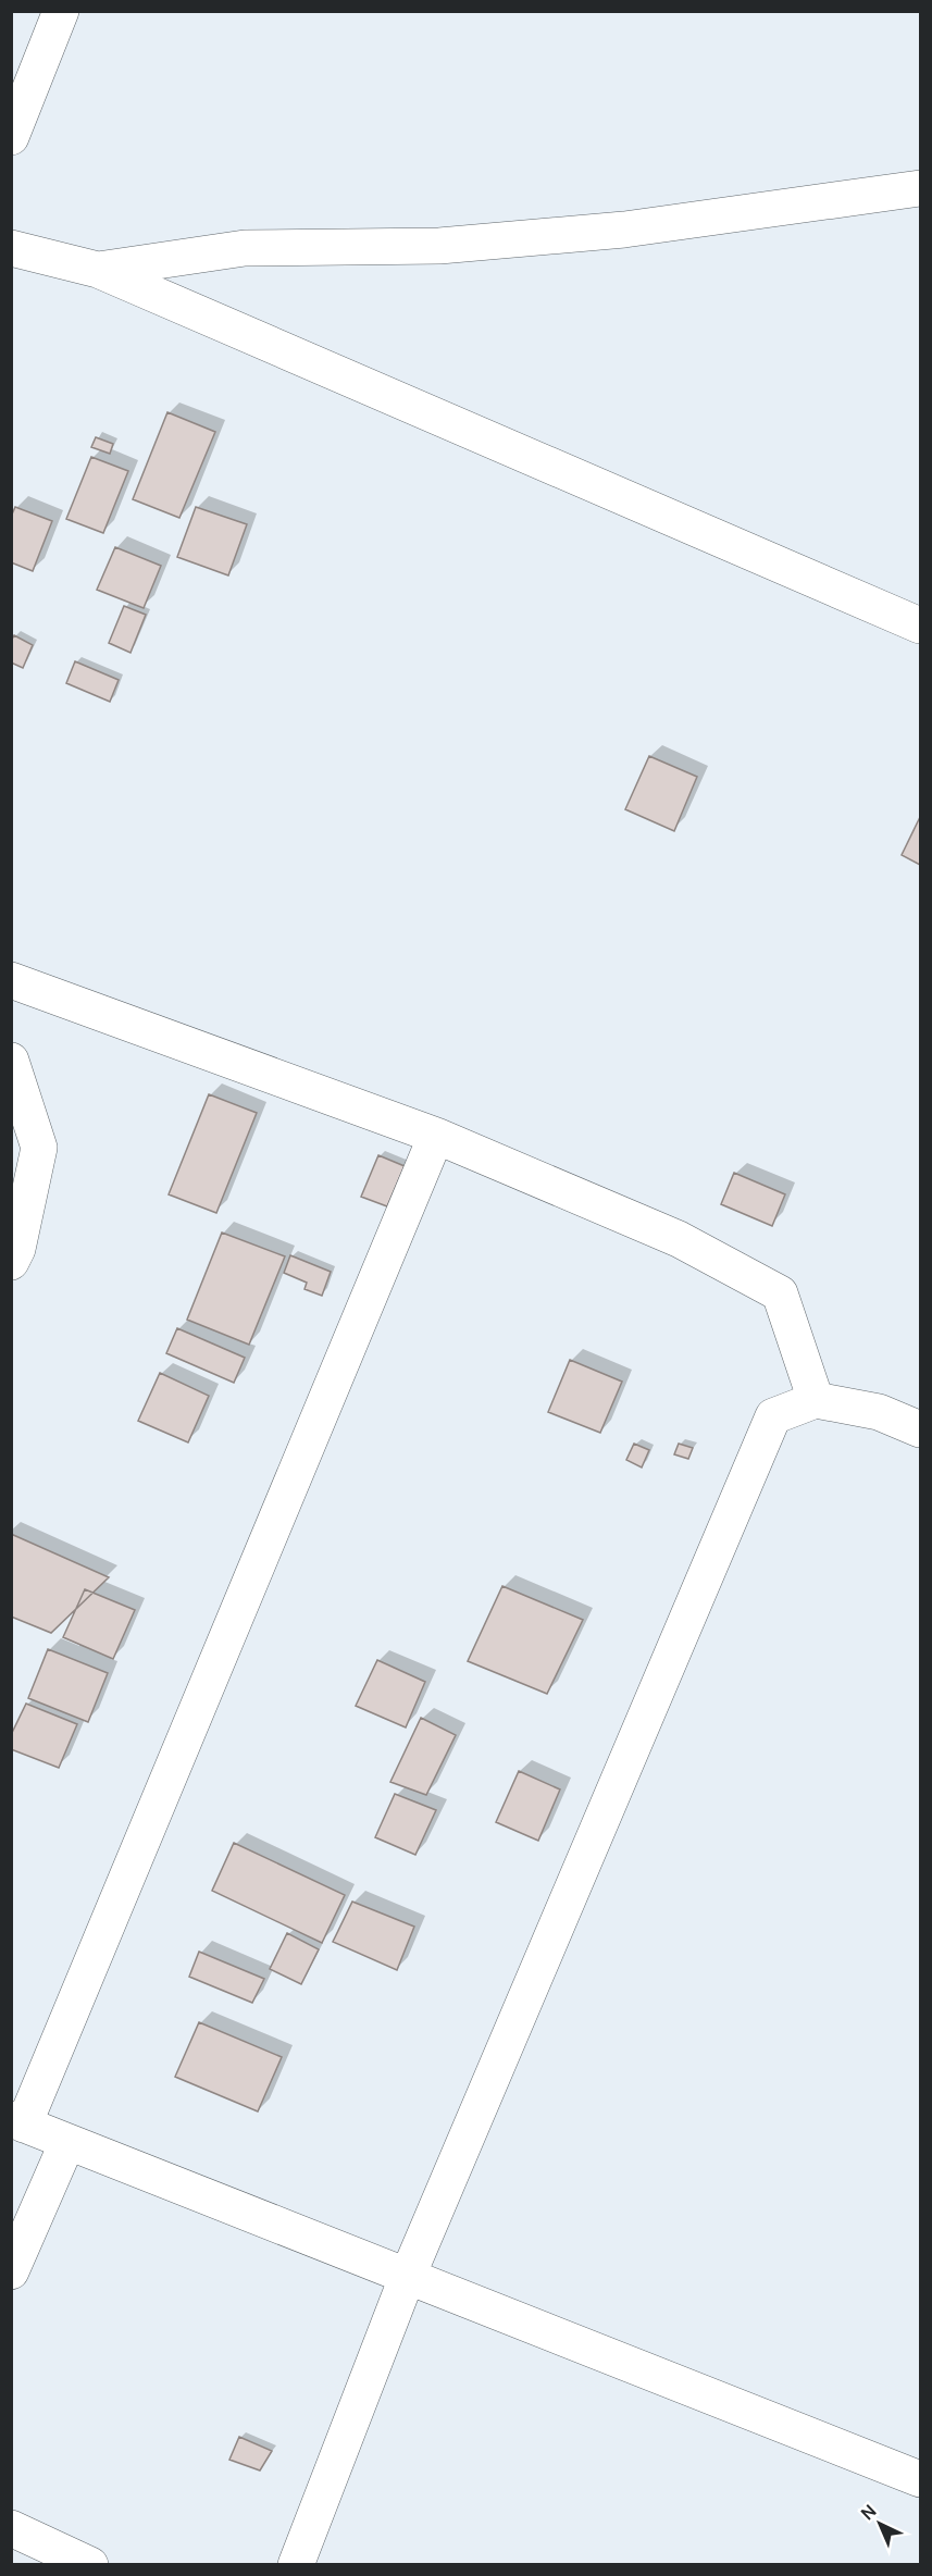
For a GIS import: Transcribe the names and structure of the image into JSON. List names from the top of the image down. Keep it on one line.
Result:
{"north":"top left"}
